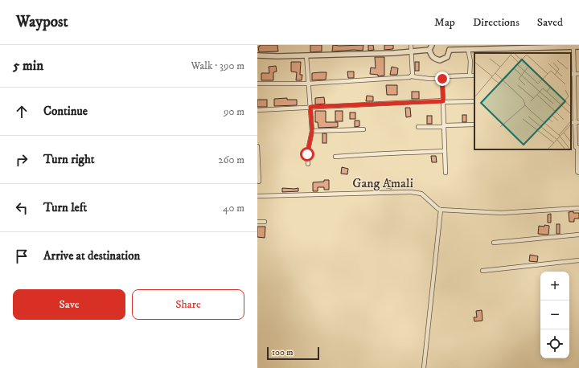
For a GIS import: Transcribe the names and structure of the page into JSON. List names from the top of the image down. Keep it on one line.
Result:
{"streets":{"street":["Gang Amali"]},"scale_bar":"100 m","page":{"header":"Waypost","nav":["Map","Directions","Saved"],"heading":["5 min","Walk · 390 m"],"list":[["Continue","90 m"],["Turn right","260 m"],["Turn left","40 m"],"Arrive at destination"],"map_buttons":["+","−"],"buttons":["Save","Share"],"scale":"100 m"}}
